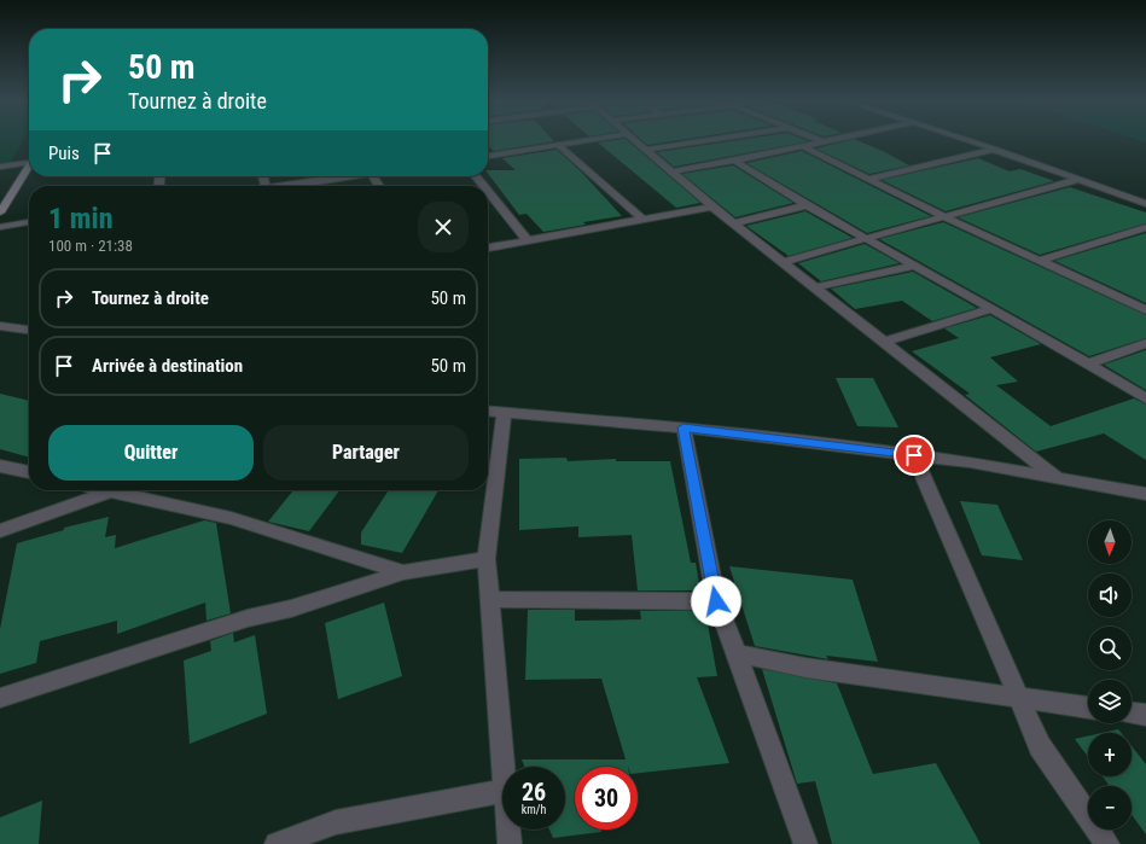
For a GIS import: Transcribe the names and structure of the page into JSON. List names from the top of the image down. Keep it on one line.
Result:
{"north":"bottom","page":{"turn":["50 m","Tournez à droite"],"then":"Puis","heading":["1 min","100 m · 21:38"],"list":[{"name":"Tournez à droite","value":"50 m"},{"name":"Arrivée à destination","value":"50 m"}],"buttons":["Quitter","Partager"],"map_buttons":["+","−"],"speed":"26 km/h","limit":"30"}}
